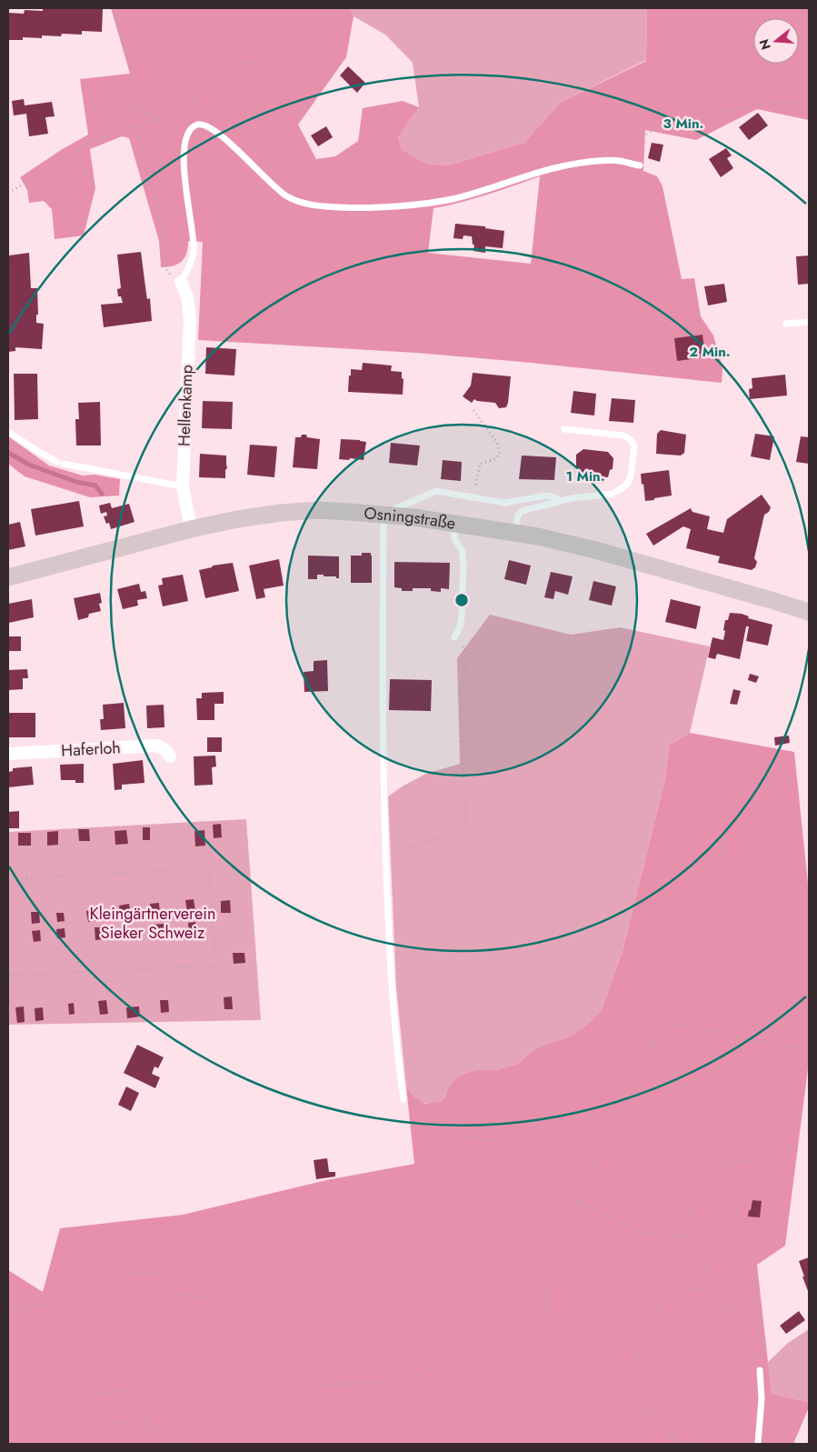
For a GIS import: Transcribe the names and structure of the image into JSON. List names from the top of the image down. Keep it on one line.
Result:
{"streets":{"main road":["Osningstraße"],"street":["Hellenkamp","Haferloh"]},"crossings":[["Hellenkamp","Osningstraße"]],"parks":["Kleingärtnerverein Sieker Schweiz"],"north":"left","rings":["3 Min.","2 Min.","1 Min."]}
